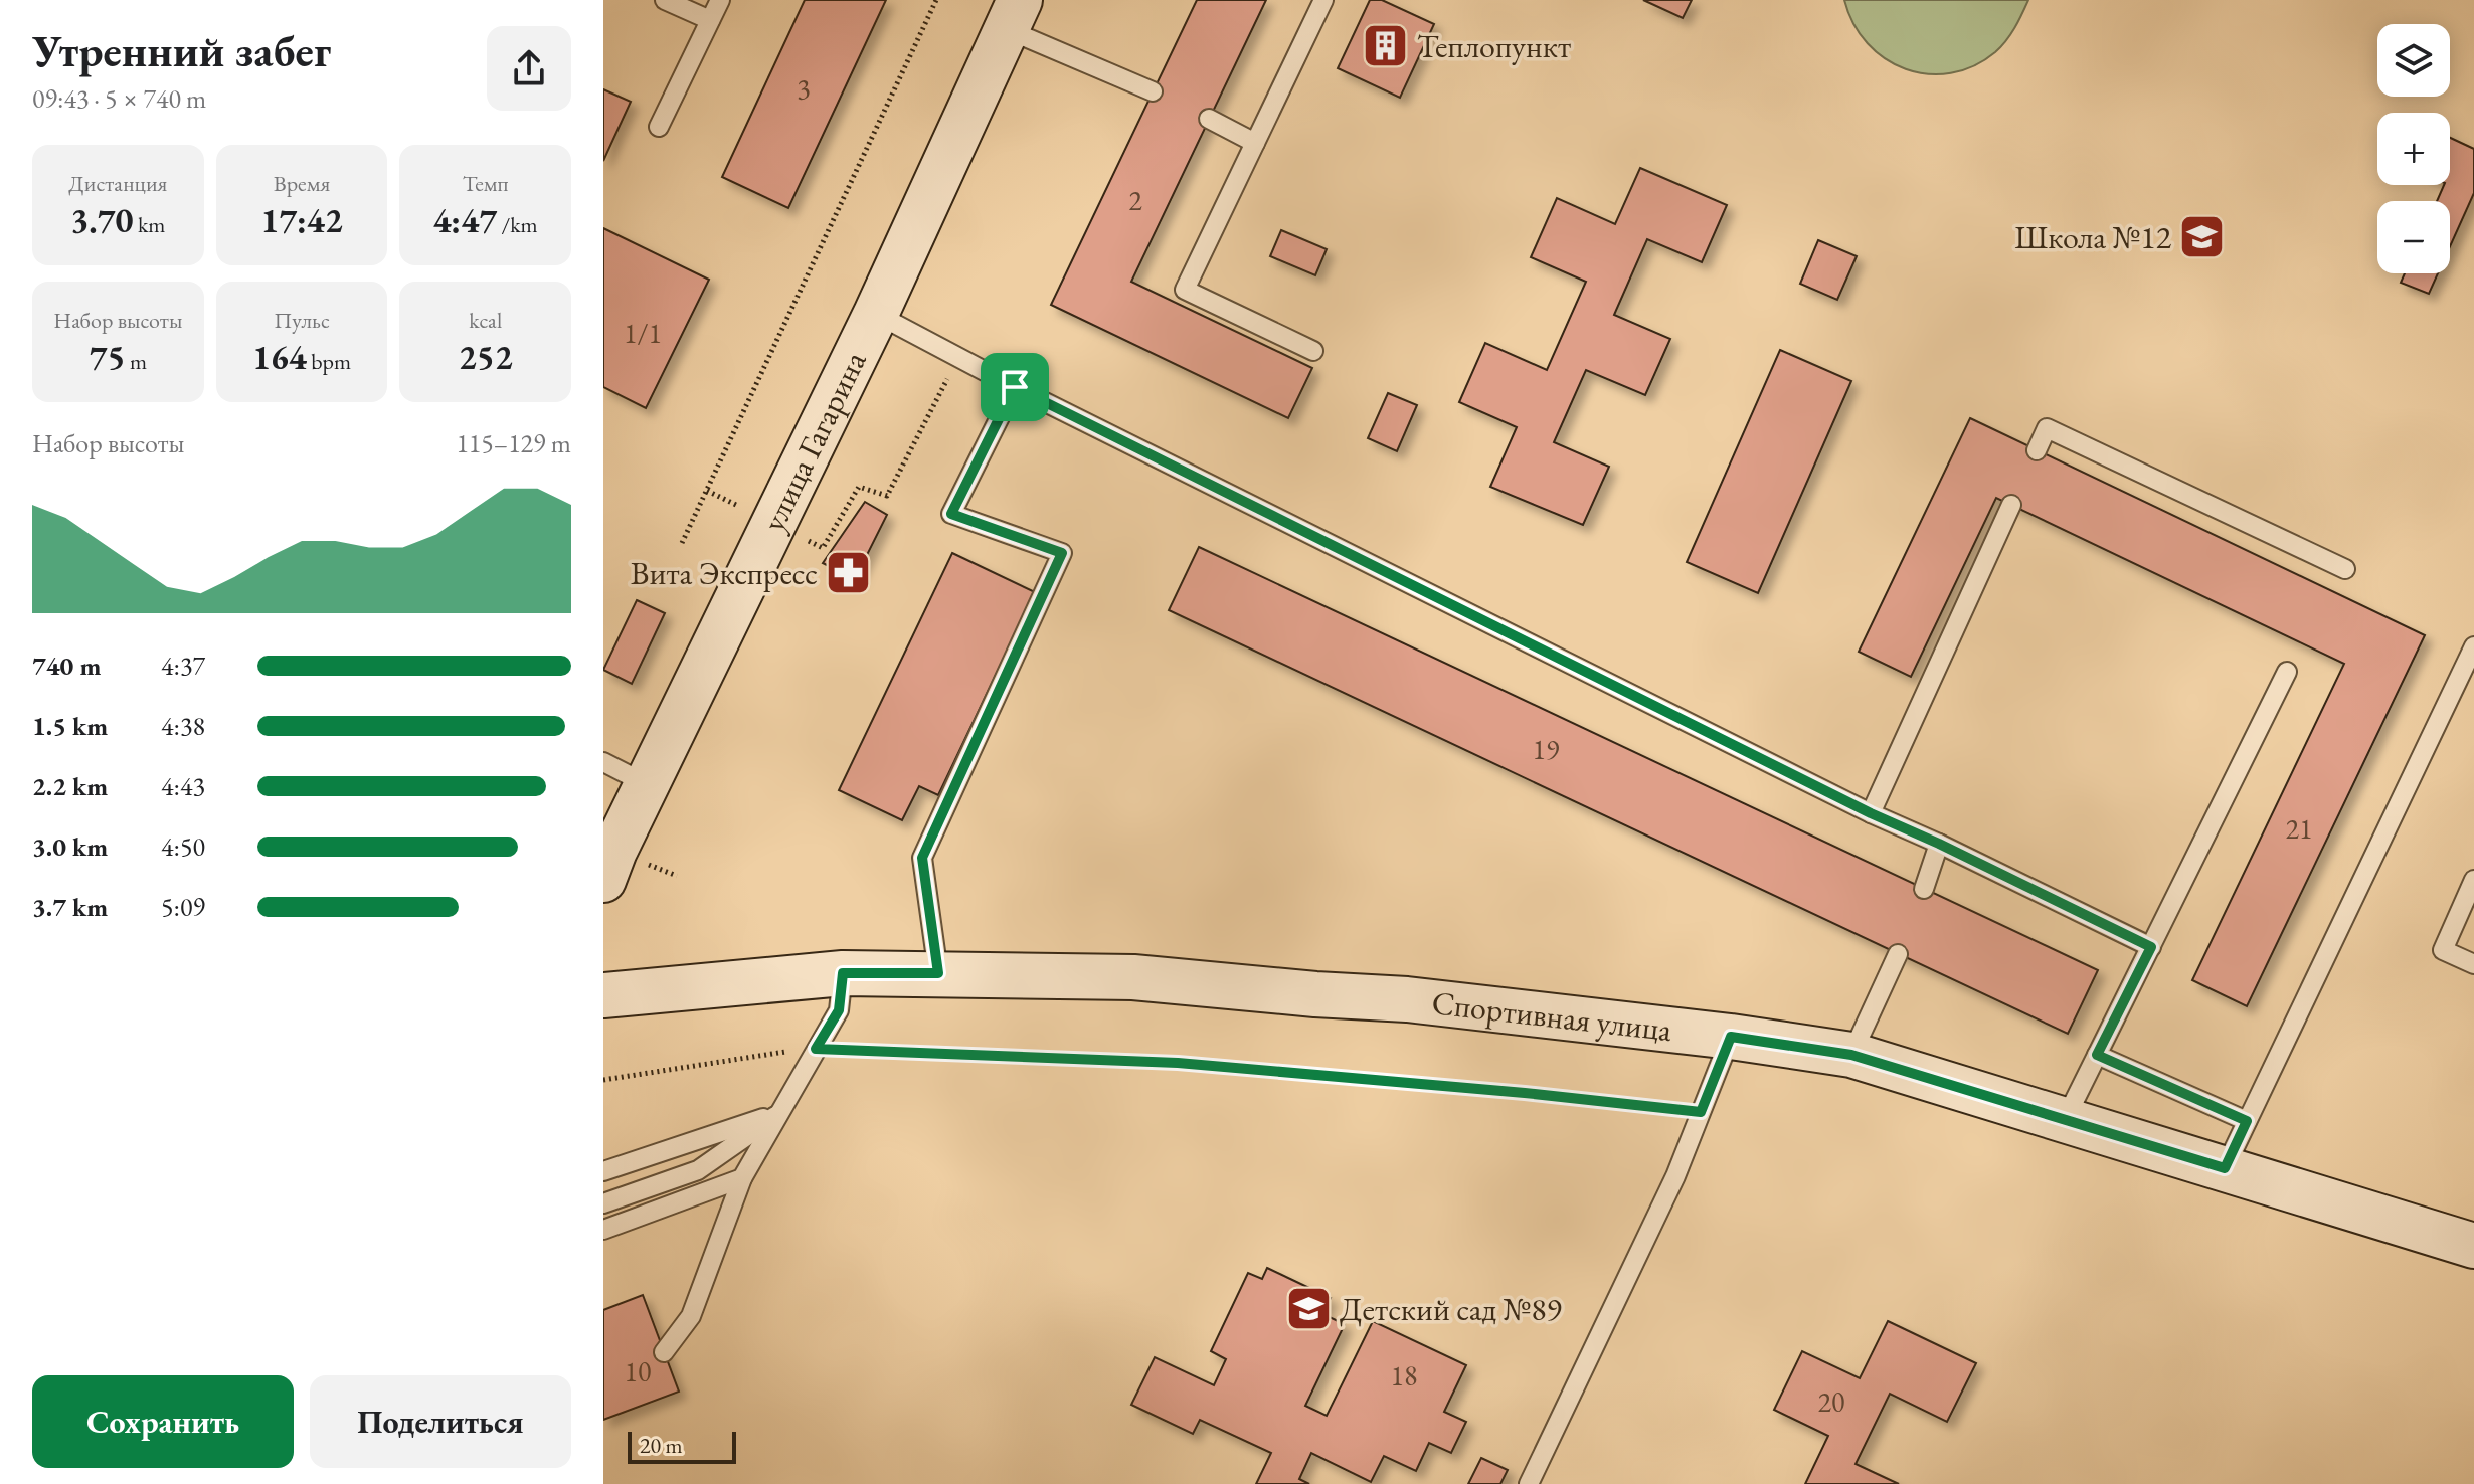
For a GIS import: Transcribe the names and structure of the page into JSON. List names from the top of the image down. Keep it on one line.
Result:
{"streets":{"street":["улица Гагарина","Спортивная улица"]},"places":{"building":["Теплопункт"],"school or university":["Школа №12","Детский сад №89"],"pharmacy":["Вита Экспресс"]},"house_numbers":["3","2","1/1","19","21","10","18","20"],"scale_bar":"20 m","page":{"heading":["Утренний забег","09:43 · 5 × 740 m"],"map_buttons":["+","−"],"stats":[["Дистанция","3.70 km"],["Время","17:42"],["Темп","4:47 /km"],["Набор высоты","75 m"],["Пульс","164 bpm"],["kcal","252"]],"chart":["Набор высоты","115–129 m"],"list":[{"name":"740 m","note":"4:37"},{"name":"1.5 km","note":"4:38"},{"name":"2.2 km","note":"4:43"},{"name":"3.0 km","note":"4:50"},{"name":"3.7 km","note":"5:09"}],"buttons":["Сохранить","Поделиться"],"scale":"20 m"}}
